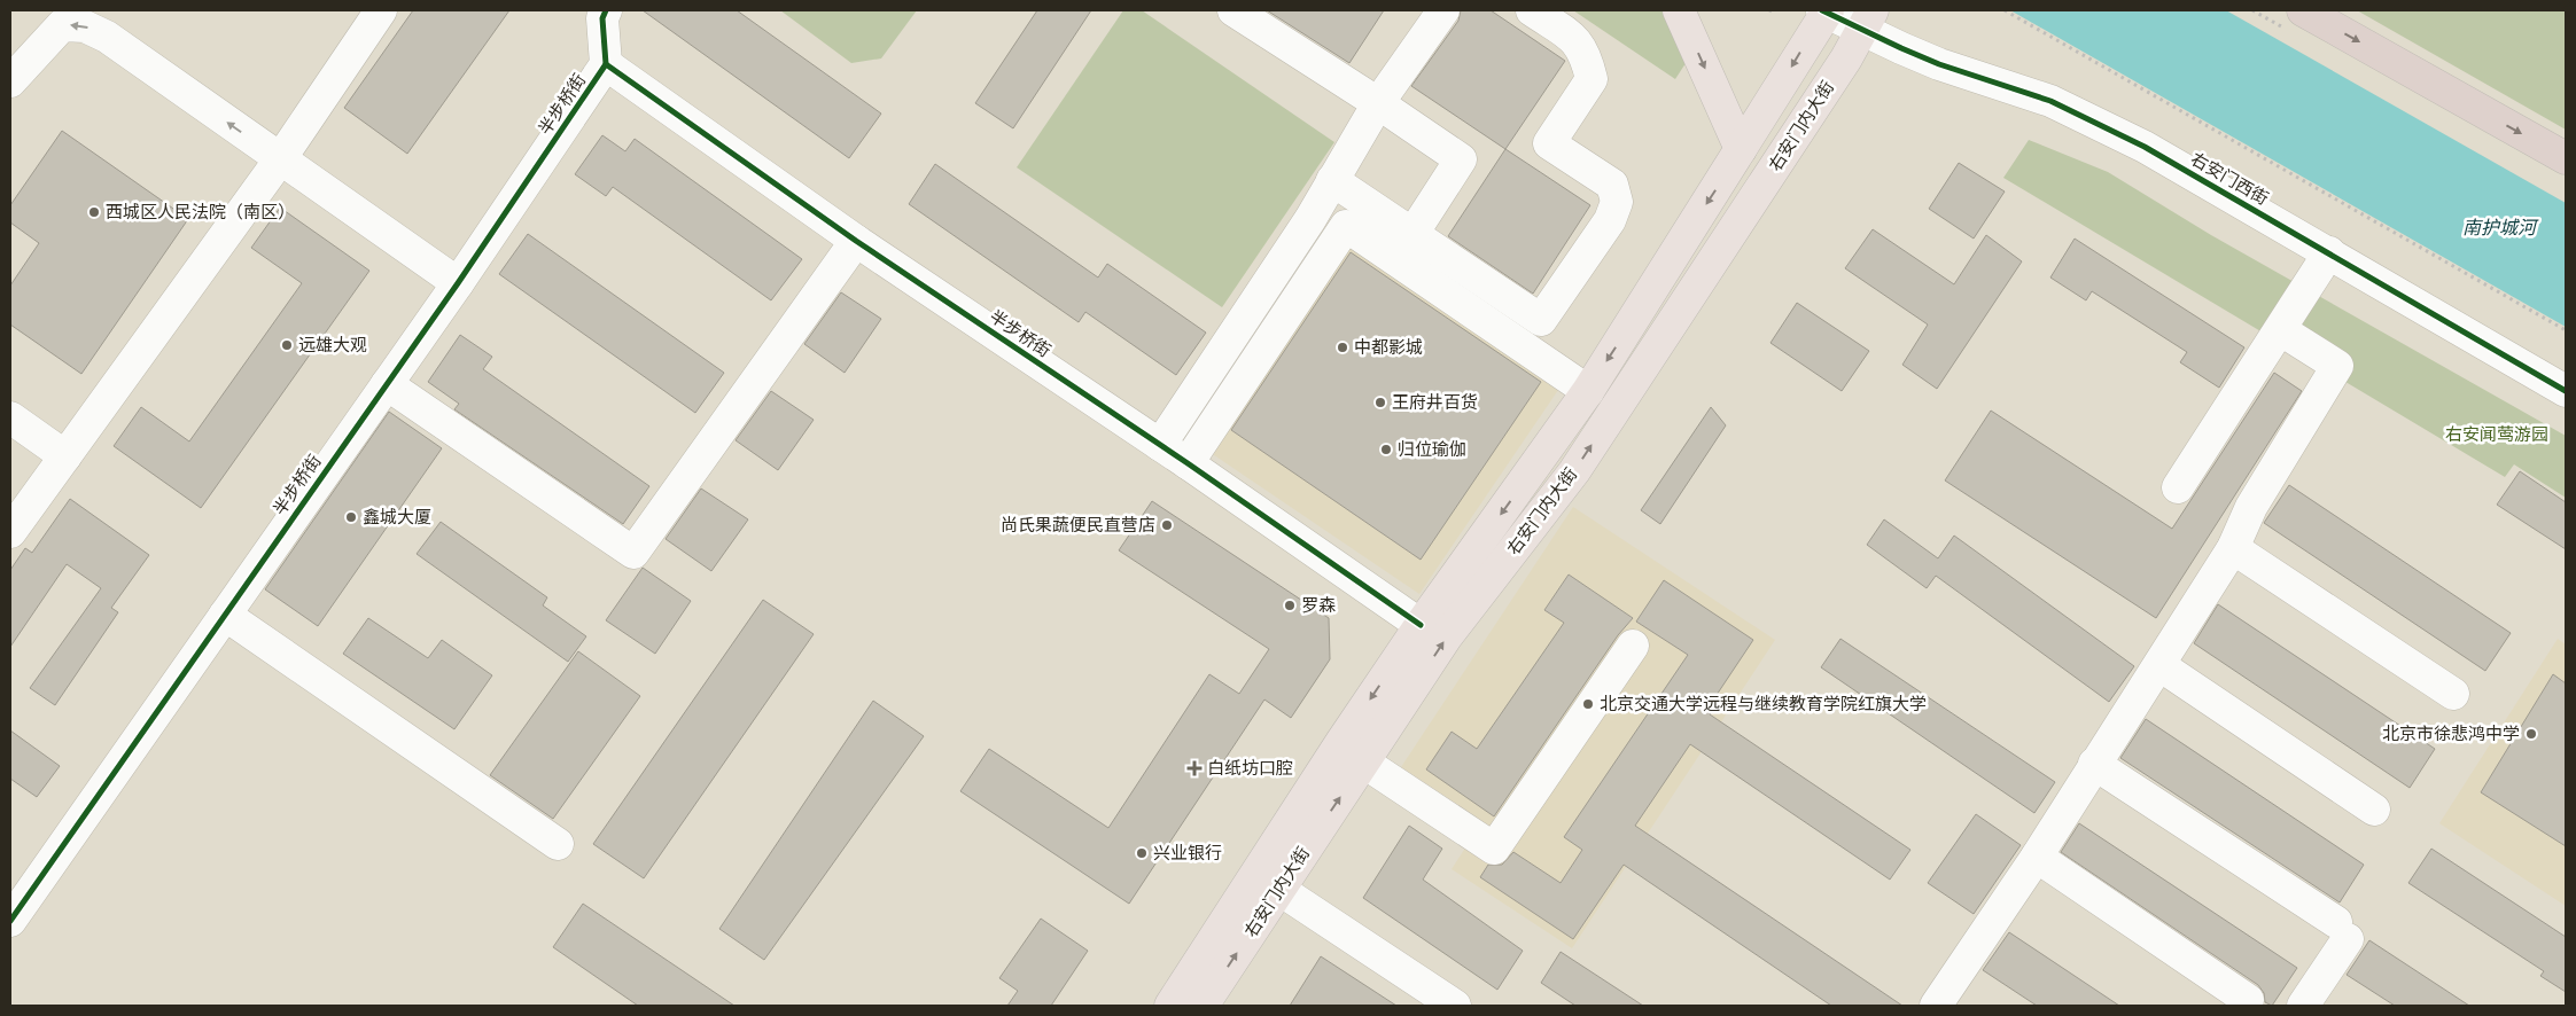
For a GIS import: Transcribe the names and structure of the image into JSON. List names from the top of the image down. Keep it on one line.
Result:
{"streets":{"main road":["右安门内大街"],"street":["半步桥街","右安门西街"]},"crossings":[["半步桥街","右安门内大街"],["右安门内大街","右安门西街"]],"water":["南护城河"],"parks":["右安闻莺游园"],"places":{"other":["西城区人民法院（南区）","远雄大观","中都影城","王府井百货","归位瑜伽","鑫城大厦","尚氏果蔬便民直营店","罗森","北京交通大学远程与继续教育学院红旗大学","北京市徐悲鸿中学","兴业银行"],"health":["白纸坊口腔"]}}
